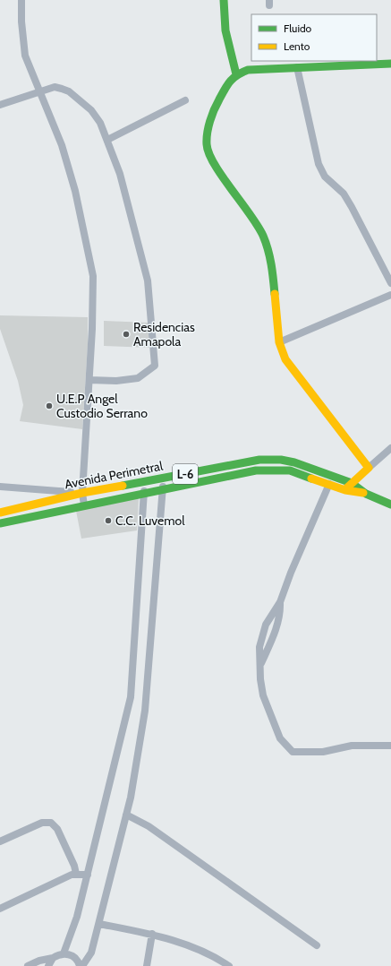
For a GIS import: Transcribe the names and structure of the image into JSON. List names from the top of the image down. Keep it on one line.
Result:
{"streets":{"main road":["L-6","Avenida Perimetral"]},"crossings":[["L-6","Avenida Perimetral"]],"places":["Residencias Amapola","U.E.P Angel Custodio Serrano","C.C. Luvemol"],"legend":["Fluido","Lento"]}
